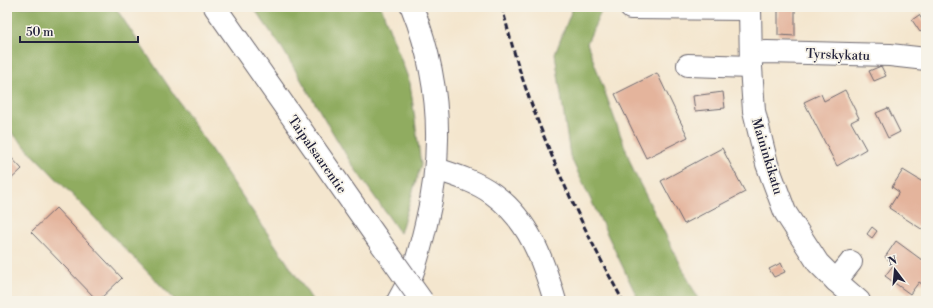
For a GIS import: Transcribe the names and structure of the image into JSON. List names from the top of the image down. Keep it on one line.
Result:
{"streets":{"street":["Tyrskykatu","Taipalsaarentie","Maininkikatu"]},"crossings":[["Tyrskykatu","Maininkikatu"]],"scale_bar":"50 m","north":"top"}
